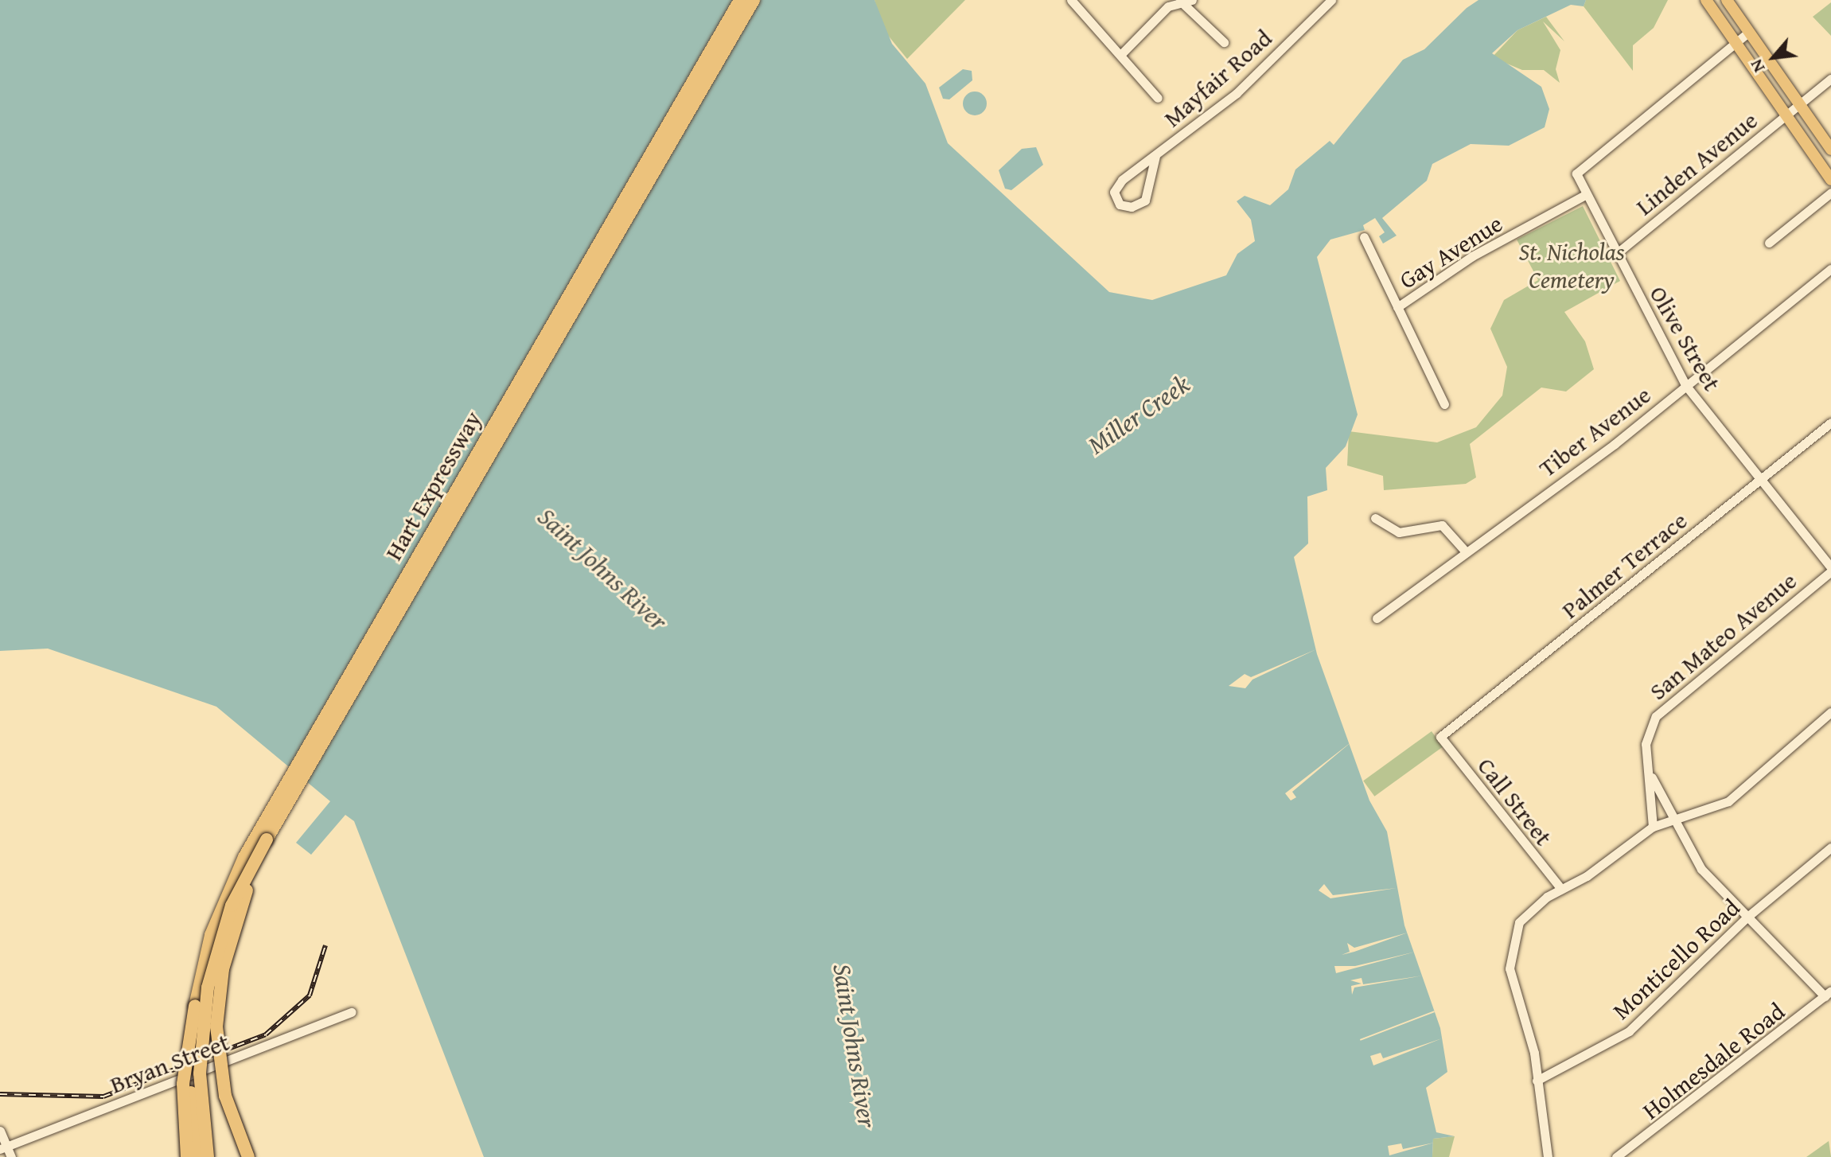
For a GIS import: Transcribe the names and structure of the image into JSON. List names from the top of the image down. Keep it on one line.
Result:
{"streets":{"highway":["Hart Expressway"],"street":["Mayfair Road","Linden Avenue","Gay Avenue","Olive Street","Tiber Avenue","Palmer Terrace","San Mateo Avenue","Call Street","Monticello Road","Holmesdale Road","Bryan Street"]},"crossings":[["Linden Avenue","Olive Street"],["Gay Avenue","Olive Street"],["Olive Street","Tiber Avenue"],["Olive Street","Palmer Terrace"],["Olive Street","San Mateo Avenue"],["Palmer Terrace","Call Street"],["San Mateo Avenue","Monticello Road"],["San Mateo Avenue","Holmesdale Road"]],"water":["Miller Creek","Saint Johns River"],"parks":["St. Nicholas Cemetery"],"north":"bottom left"}
